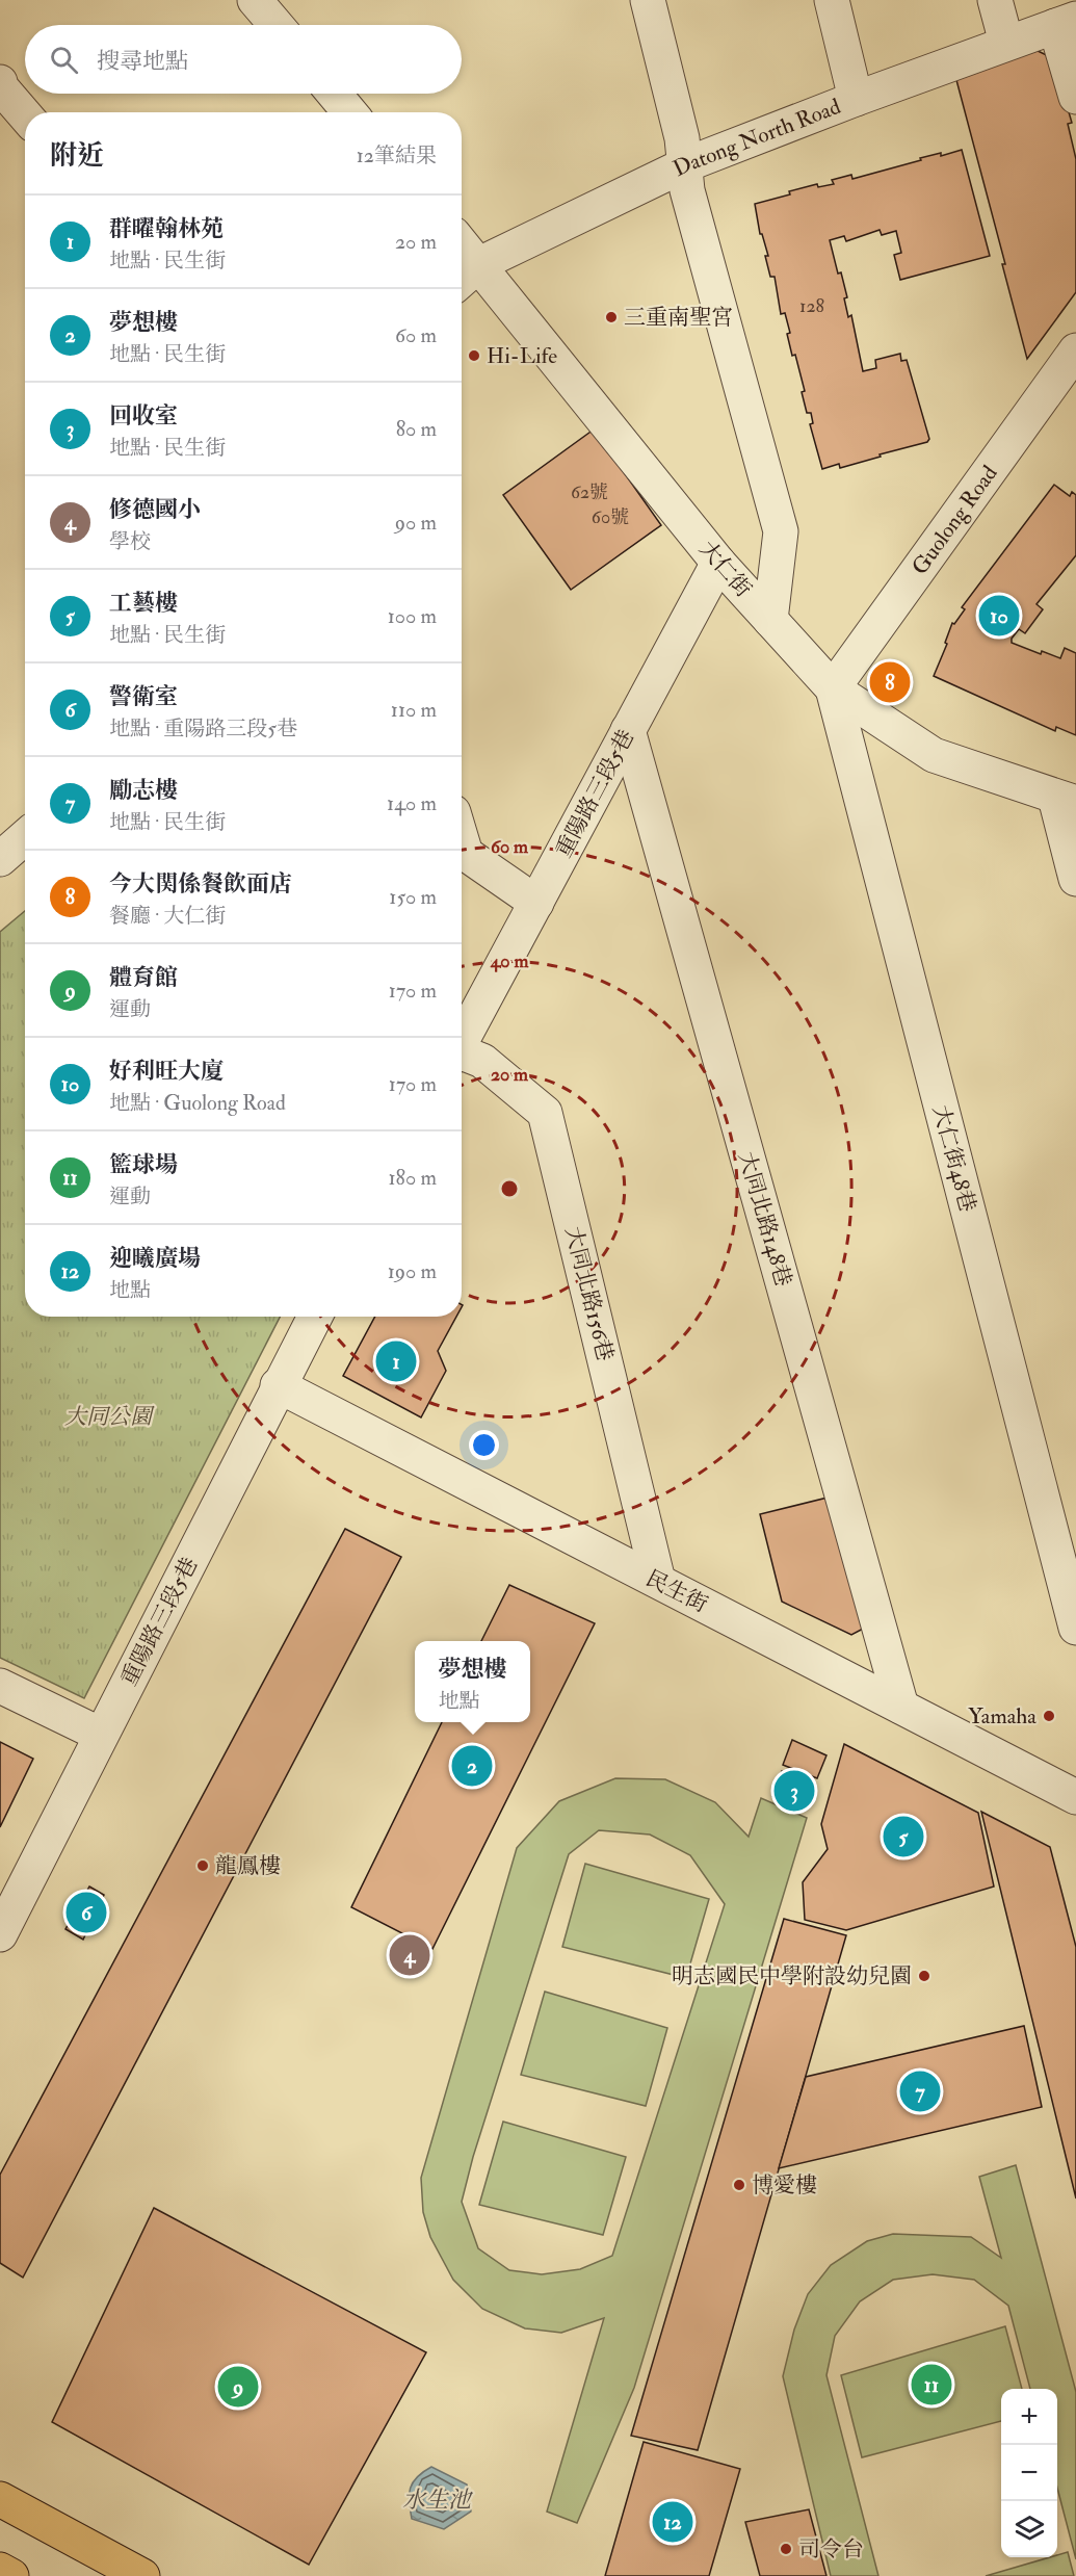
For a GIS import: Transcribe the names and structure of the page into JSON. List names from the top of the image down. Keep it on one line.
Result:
{"streets":{"street":["Datong North Road","Guolong Road","大仁街","重陽路三段5巷","大仁街48巷","大同北路148巷","大同北路156巷","民生街"]},"crossings":[["Datong North Road","大仁街"],["Guolong Road","大仁街"],["Guolong Road","大仁街48巷"],["大仁街","重陽路三段5巷"],["大仁街","大仁街48巷"],["重陽路三段5巷","大同北路148巷"],["重陽路三段5巷","民生街"],["大同北路148巷","民生街"],["大同北路156巷","民生街"]],"water":["水生池"],"parks":["大同公園"],"places":["三重南聖宮","Hi-Life","Yamaha","龍鳳樓","明志國民中學附設幼兒園","博愛樓","司令台"],"house_numbers":["128","62號","60號"],"page":{"search":"搜尋地點","heading":["附近","12筆結果"],"list":[{"mark":"1","name":"群曜翰林苑","note":"地點 · 民生街","value":"20 m"},{"mark":"2","name":"夢想樓","note":"地點 · 民生街","value":"60 m"},{"mark":"3","name":"回收室","note":"地點 · 民生街","value":"80 m"},{"mark":"4","name":"修德國小","note":"學校","value":"90 m"},{"mark":"5","name":"工藝樓","note":"地點 · 民生街","value":"100 m"},{"mark":"6","name":"警衛室","note":"地點 · 重陽路三段5巷","value":"110 m"},{"mark":"7","name":"勵志樓","note":"地點 · 民生街","value":"140 m"},{"mark":"8","name":"今大関係餐飲面店","note":"餐廳 · 大仁街","value":"150 m"},{"mark":"9","name":"體育館","note":"運動","value":"170 m"},{"mark":"10","name":"好利旺大廈","note":"地點 · Guolong Road","value":"170 m"},{"mark":"11","name":"籃球場","note":"運動","value":"180 m"},{"mark":"12","name":"迎曦廣場","note":"地點","value":"190 m"}],"pins":["10","8","1","2","3","5","6","4","7","11","9","12"],"popup":["夢想樓","地點"],"map_buttons":["+","−"]},"rings":["60 m","40 m","20 m"]}
